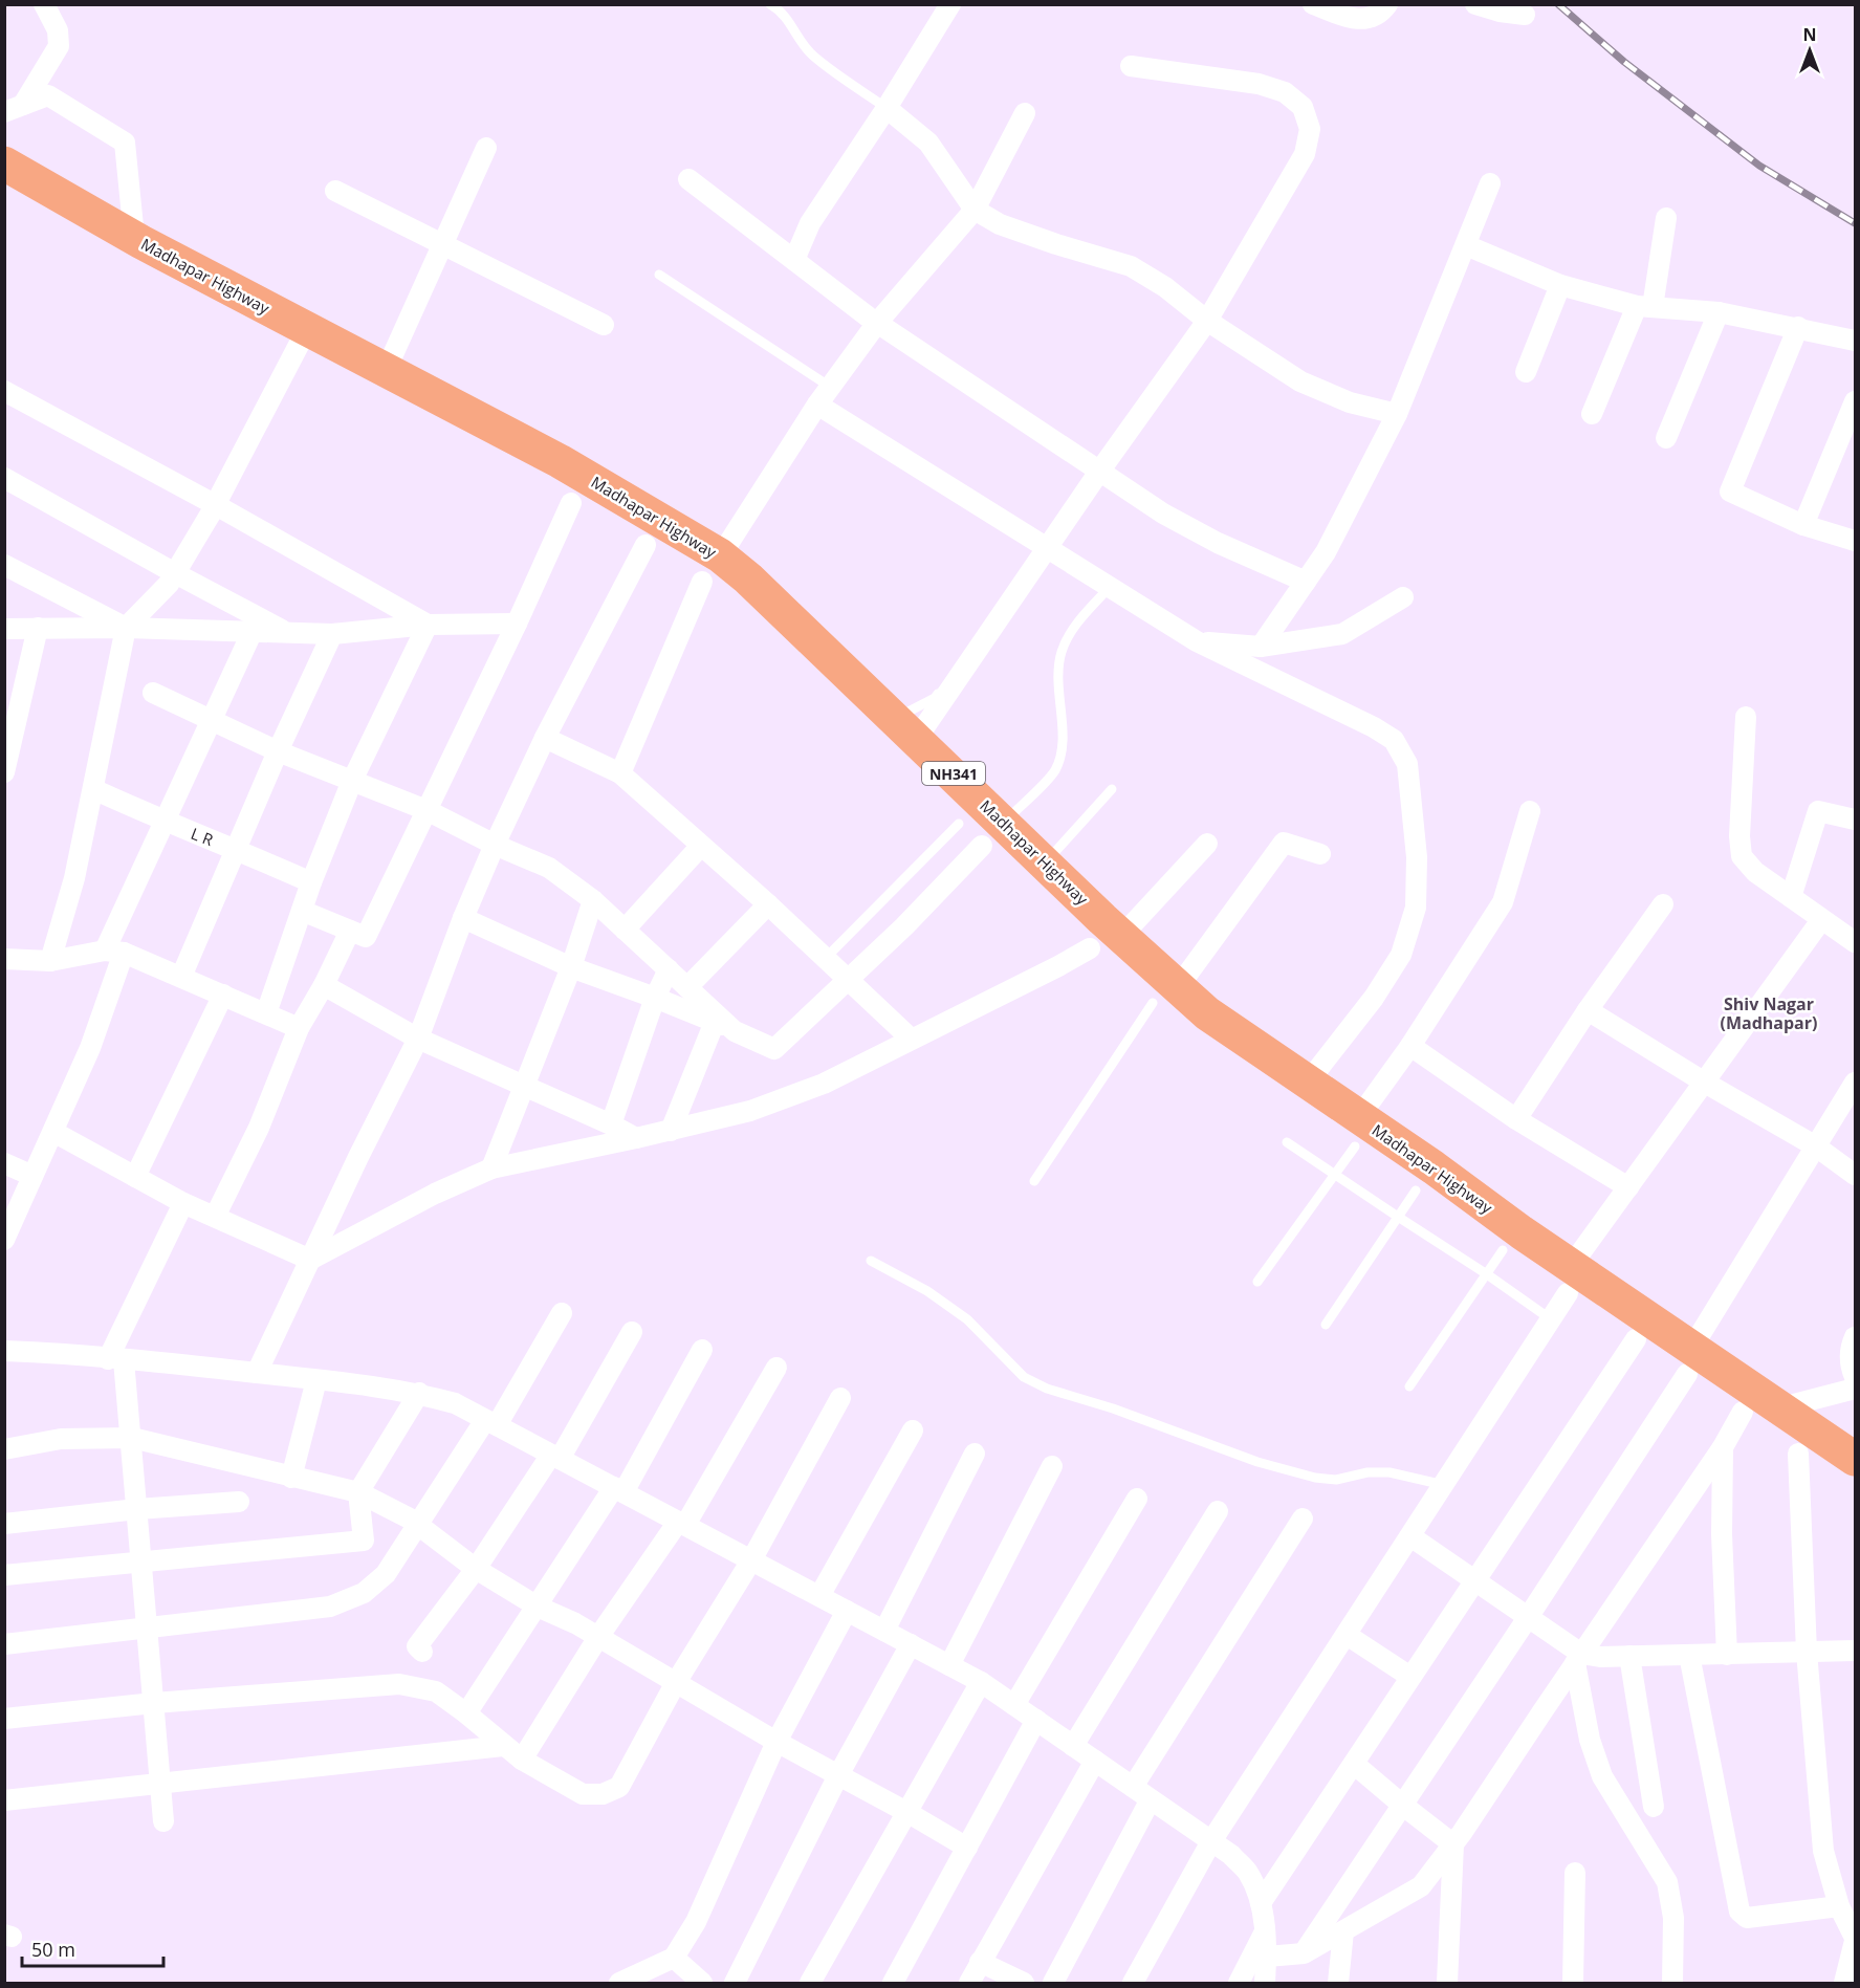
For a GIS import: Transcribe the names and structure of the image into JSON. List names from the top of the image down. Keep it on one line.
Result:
{"streets":{"highway":["Madhapar Highway","NH341"],"street":["L R"]},"districts":["Shiv Nagar (Madhapar)"],"scale_bar":"50 m","north":"top"}
